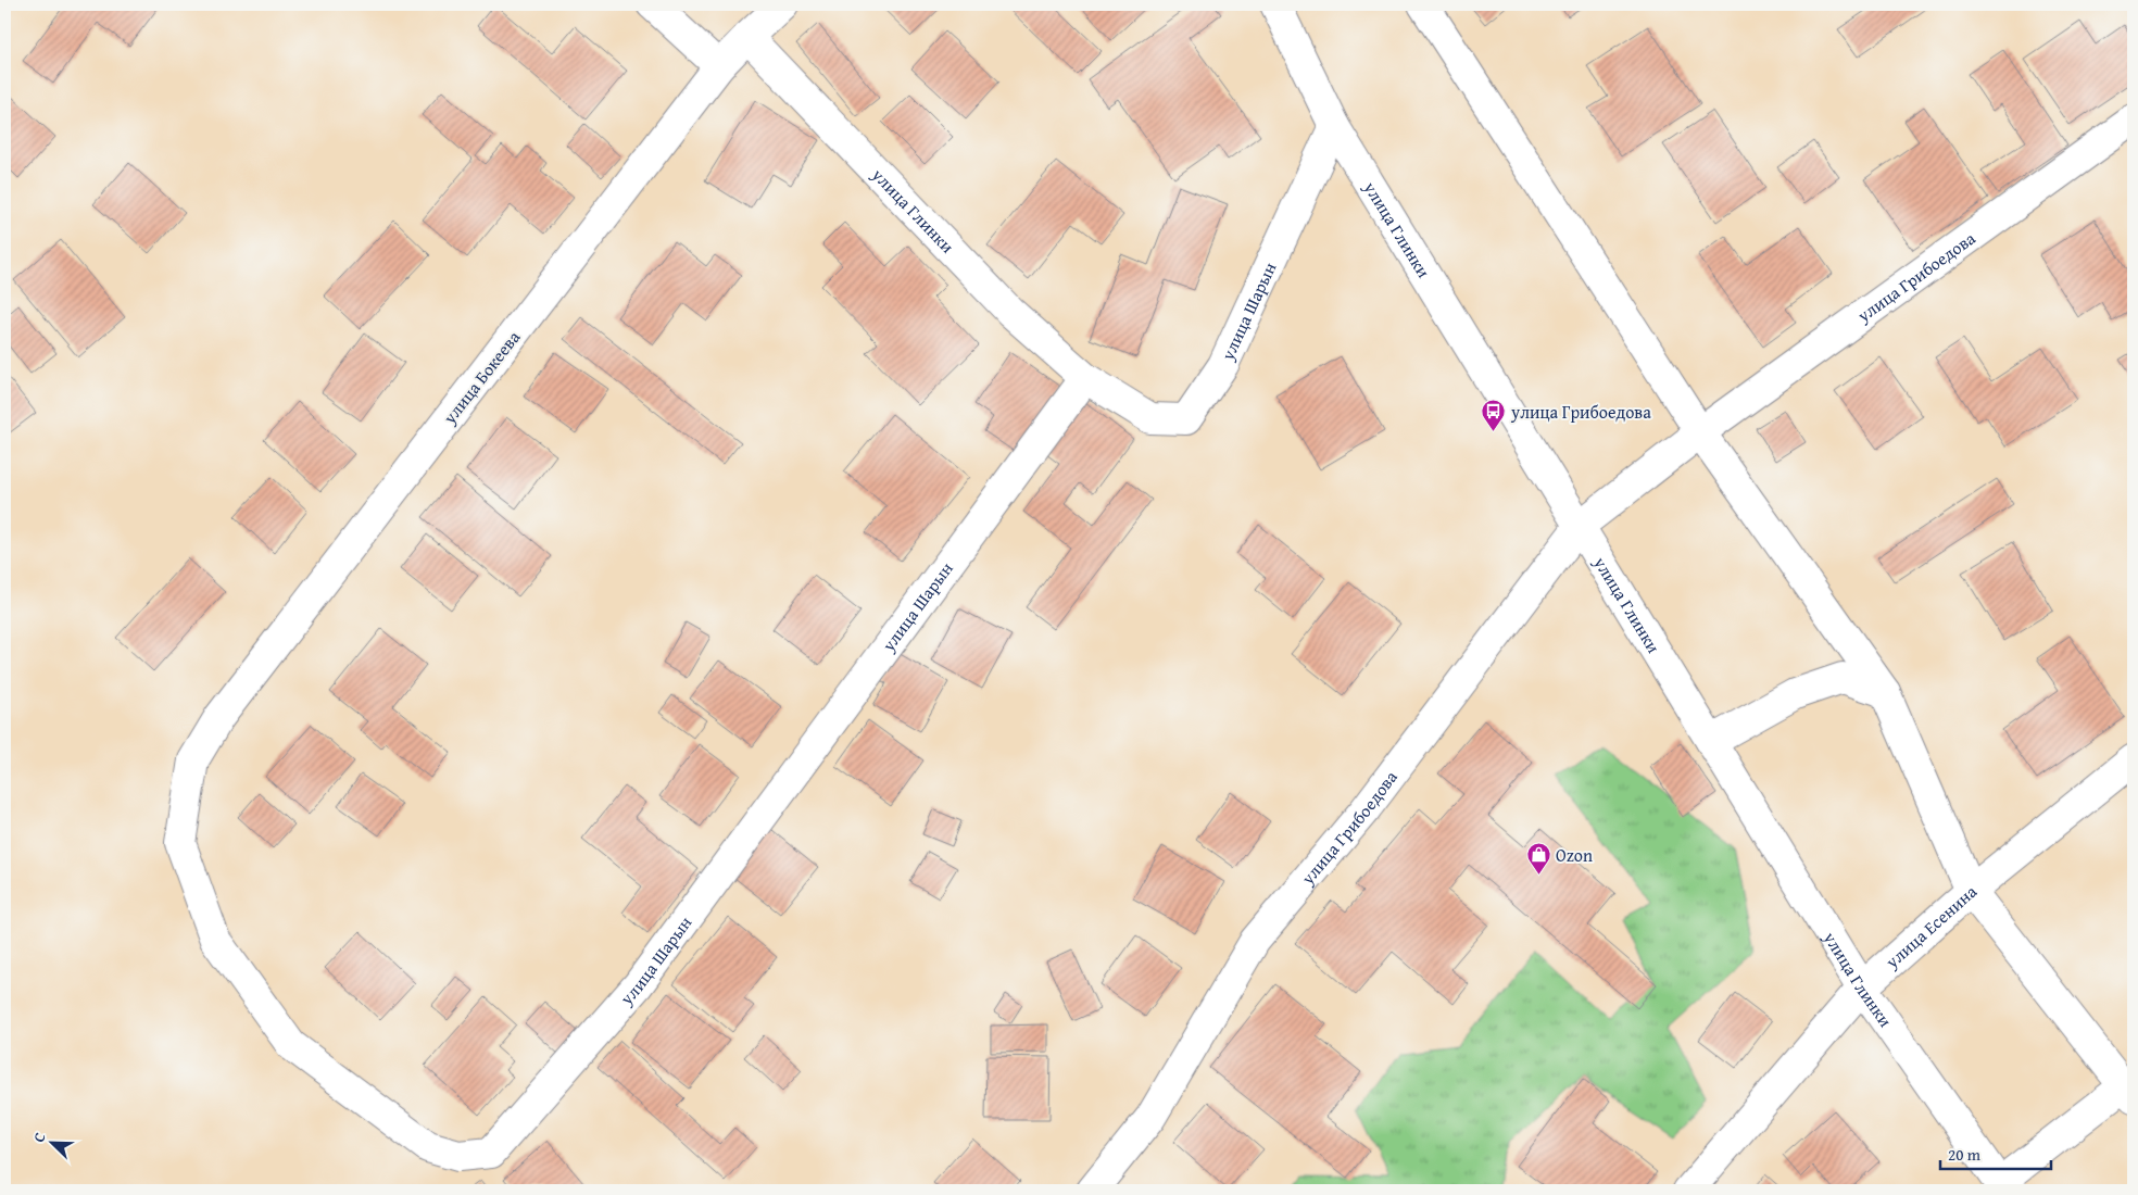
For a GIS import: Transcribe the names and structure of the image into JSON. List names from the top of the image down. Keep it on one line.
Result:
{"streets":{"street":["улица Глинки","улица Грибоедова","улица Шарын","улица Бокеева","улица Есенина"]},"crossings":[["улица Глинки","улица Грибоедова"],["улица Глинки","улица Шарын"],["улица Глинки","улица Бокеева"],["улица Глинки","улица Есенина"],["улица Шарын","улица Бокеева"]],"places":{"bus stop":["улица Грибоедова"],"shop":["Ozon"]},"scale_bar":"20 m","north":"top left"}
